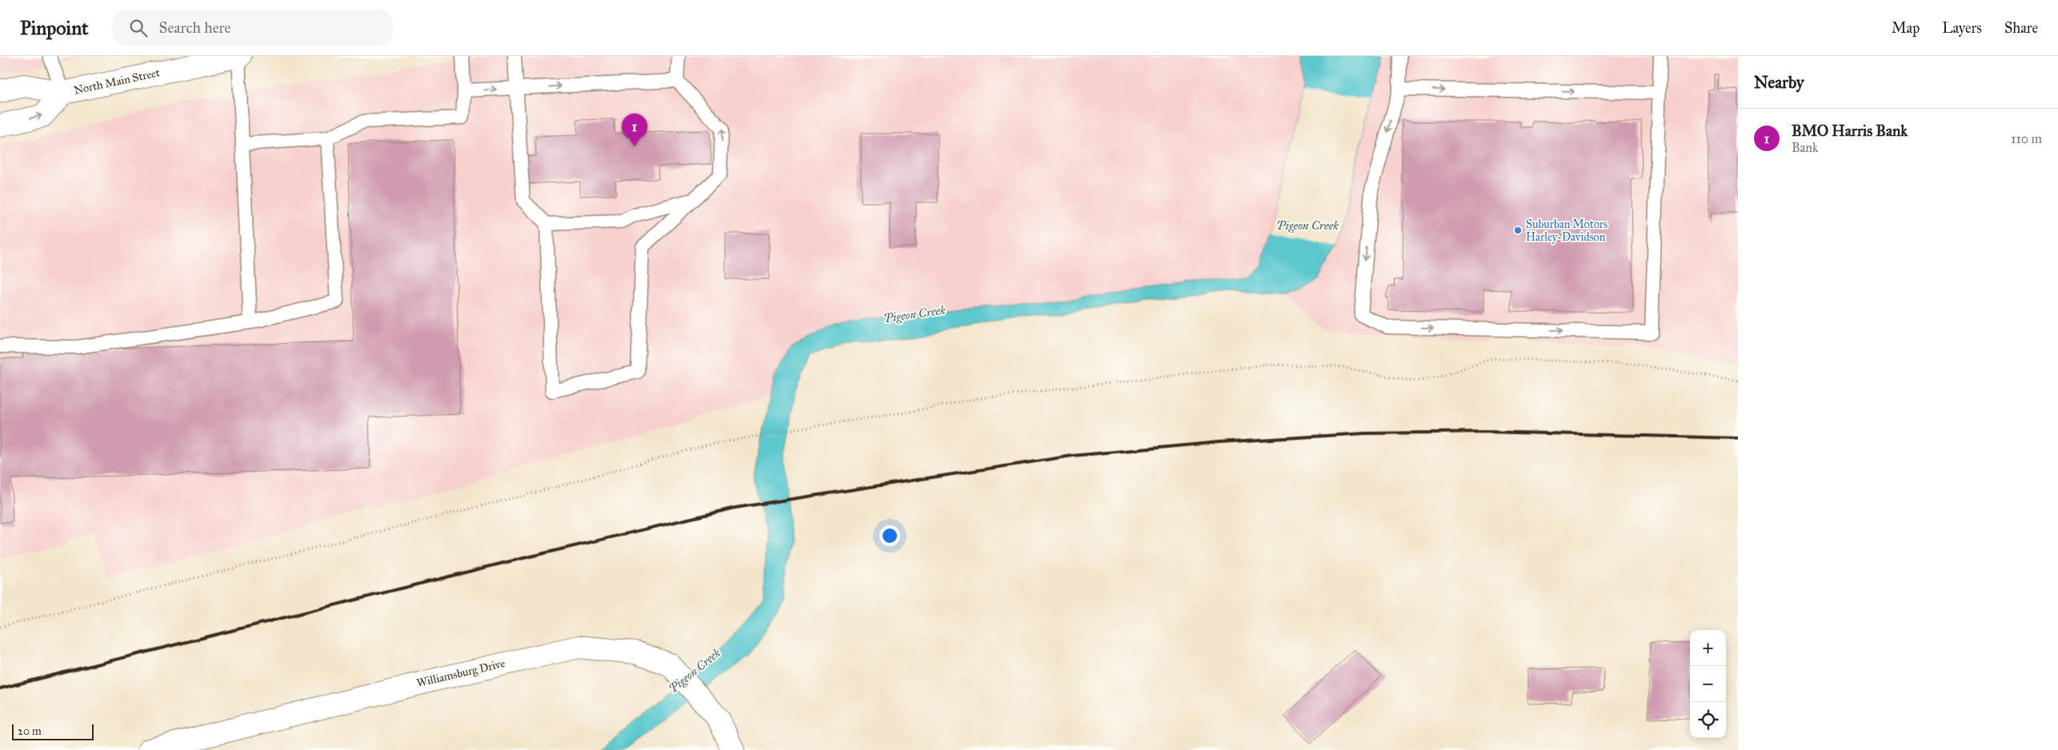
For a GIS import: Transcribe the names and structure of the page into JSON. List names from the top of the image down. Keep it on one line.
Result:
{"streets":{"street":["North Main Street","Williamsburg Drive"]},"water":["Pigeon Creek"],"places":["Suburban Motors Harley-Davidson"],"scale_bar":"20 m","page":{"header":"Pinpoint","search":"Search here","nav":["Map","Layers","Share"],"heading":"Nearby","list":[{"mark":"1","name":"BMO Harris Bank","note":"Bank","value":"110 m"}],"pins":"1","map_buttons":["+","−"],"scale":"20 m"}}
